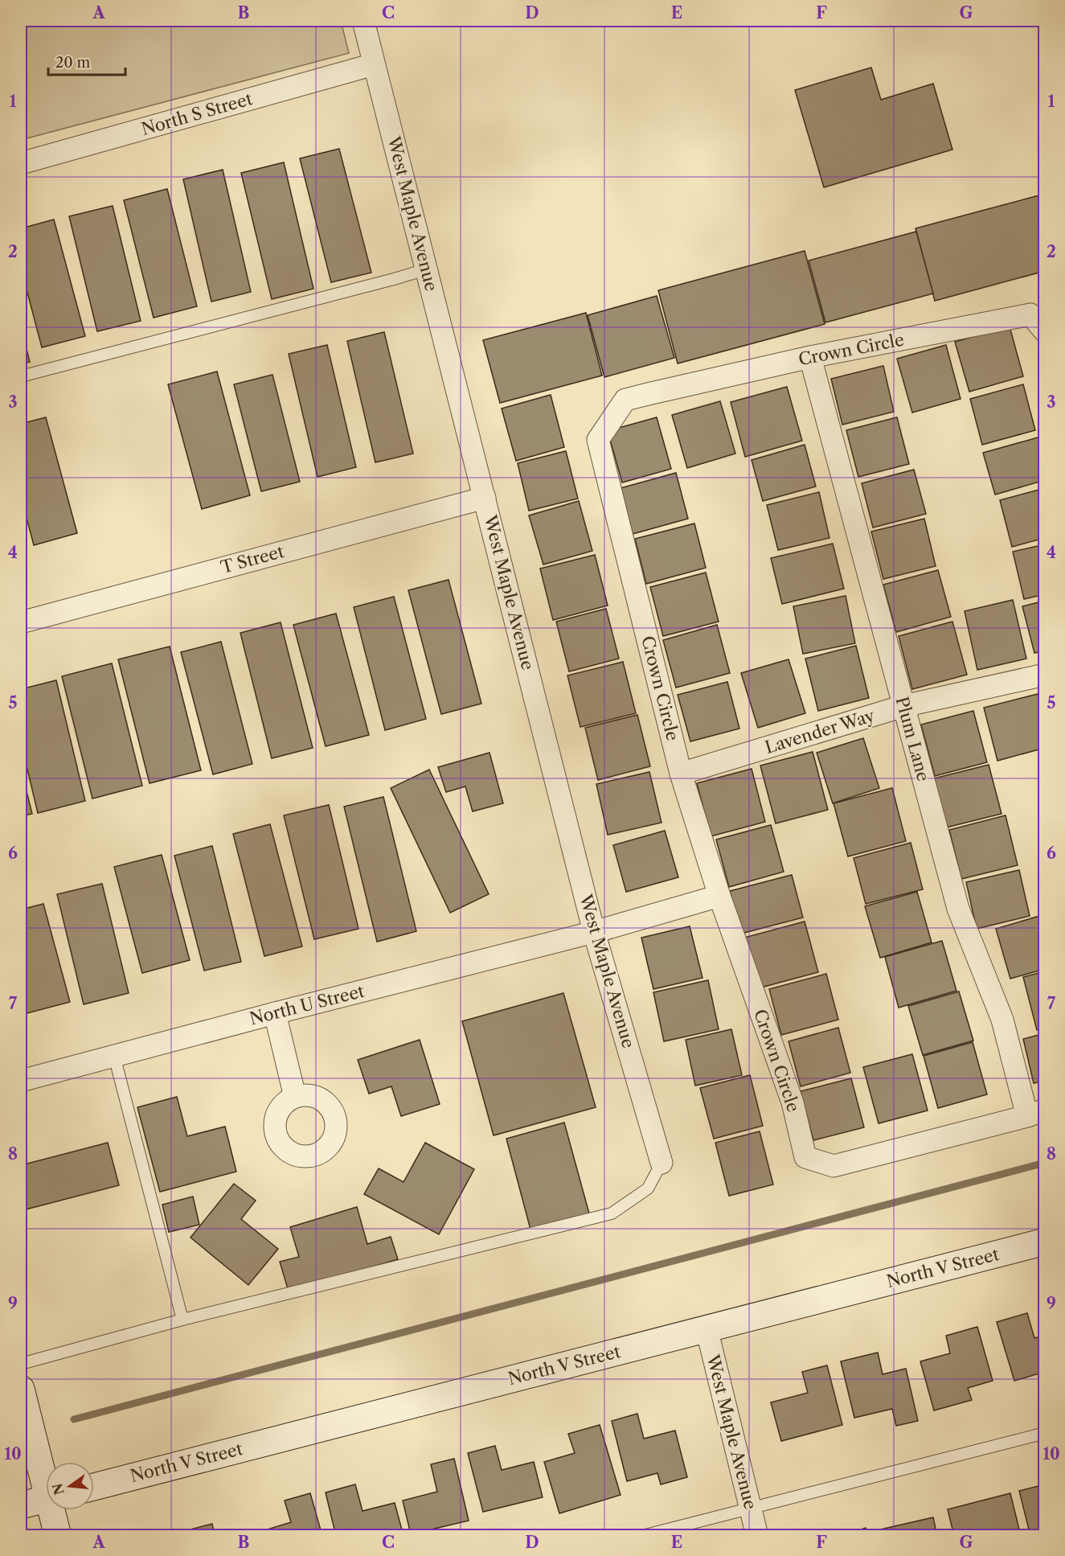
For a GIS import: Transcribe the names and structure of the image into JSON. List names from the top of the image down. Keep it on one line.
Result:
{"streets":{"street":["North S Street","West Maple Avenue","Crown Circle","T Street","Lavender Way","Plum Lane","North U Street","North V Street"]},"crossings":[["North S Street","West Maple Avenue"],["West Maple Avenue","T Street"],["West Maple Avenue","North U Street"],["West Maple Avenue","North V Street"],["Crown Circle","Lavender Way"],["Crown Circle","Plum Lane"],["Crown Circle","North U Street"],["Lavender Way","Plum Lane"]],"scale_bar":"20 m","north":"left","grid":{"columns":["A","B","C","D","E","F","G"],"rows":["1","2","3","4","5","6","7","8","9","10"]}}
